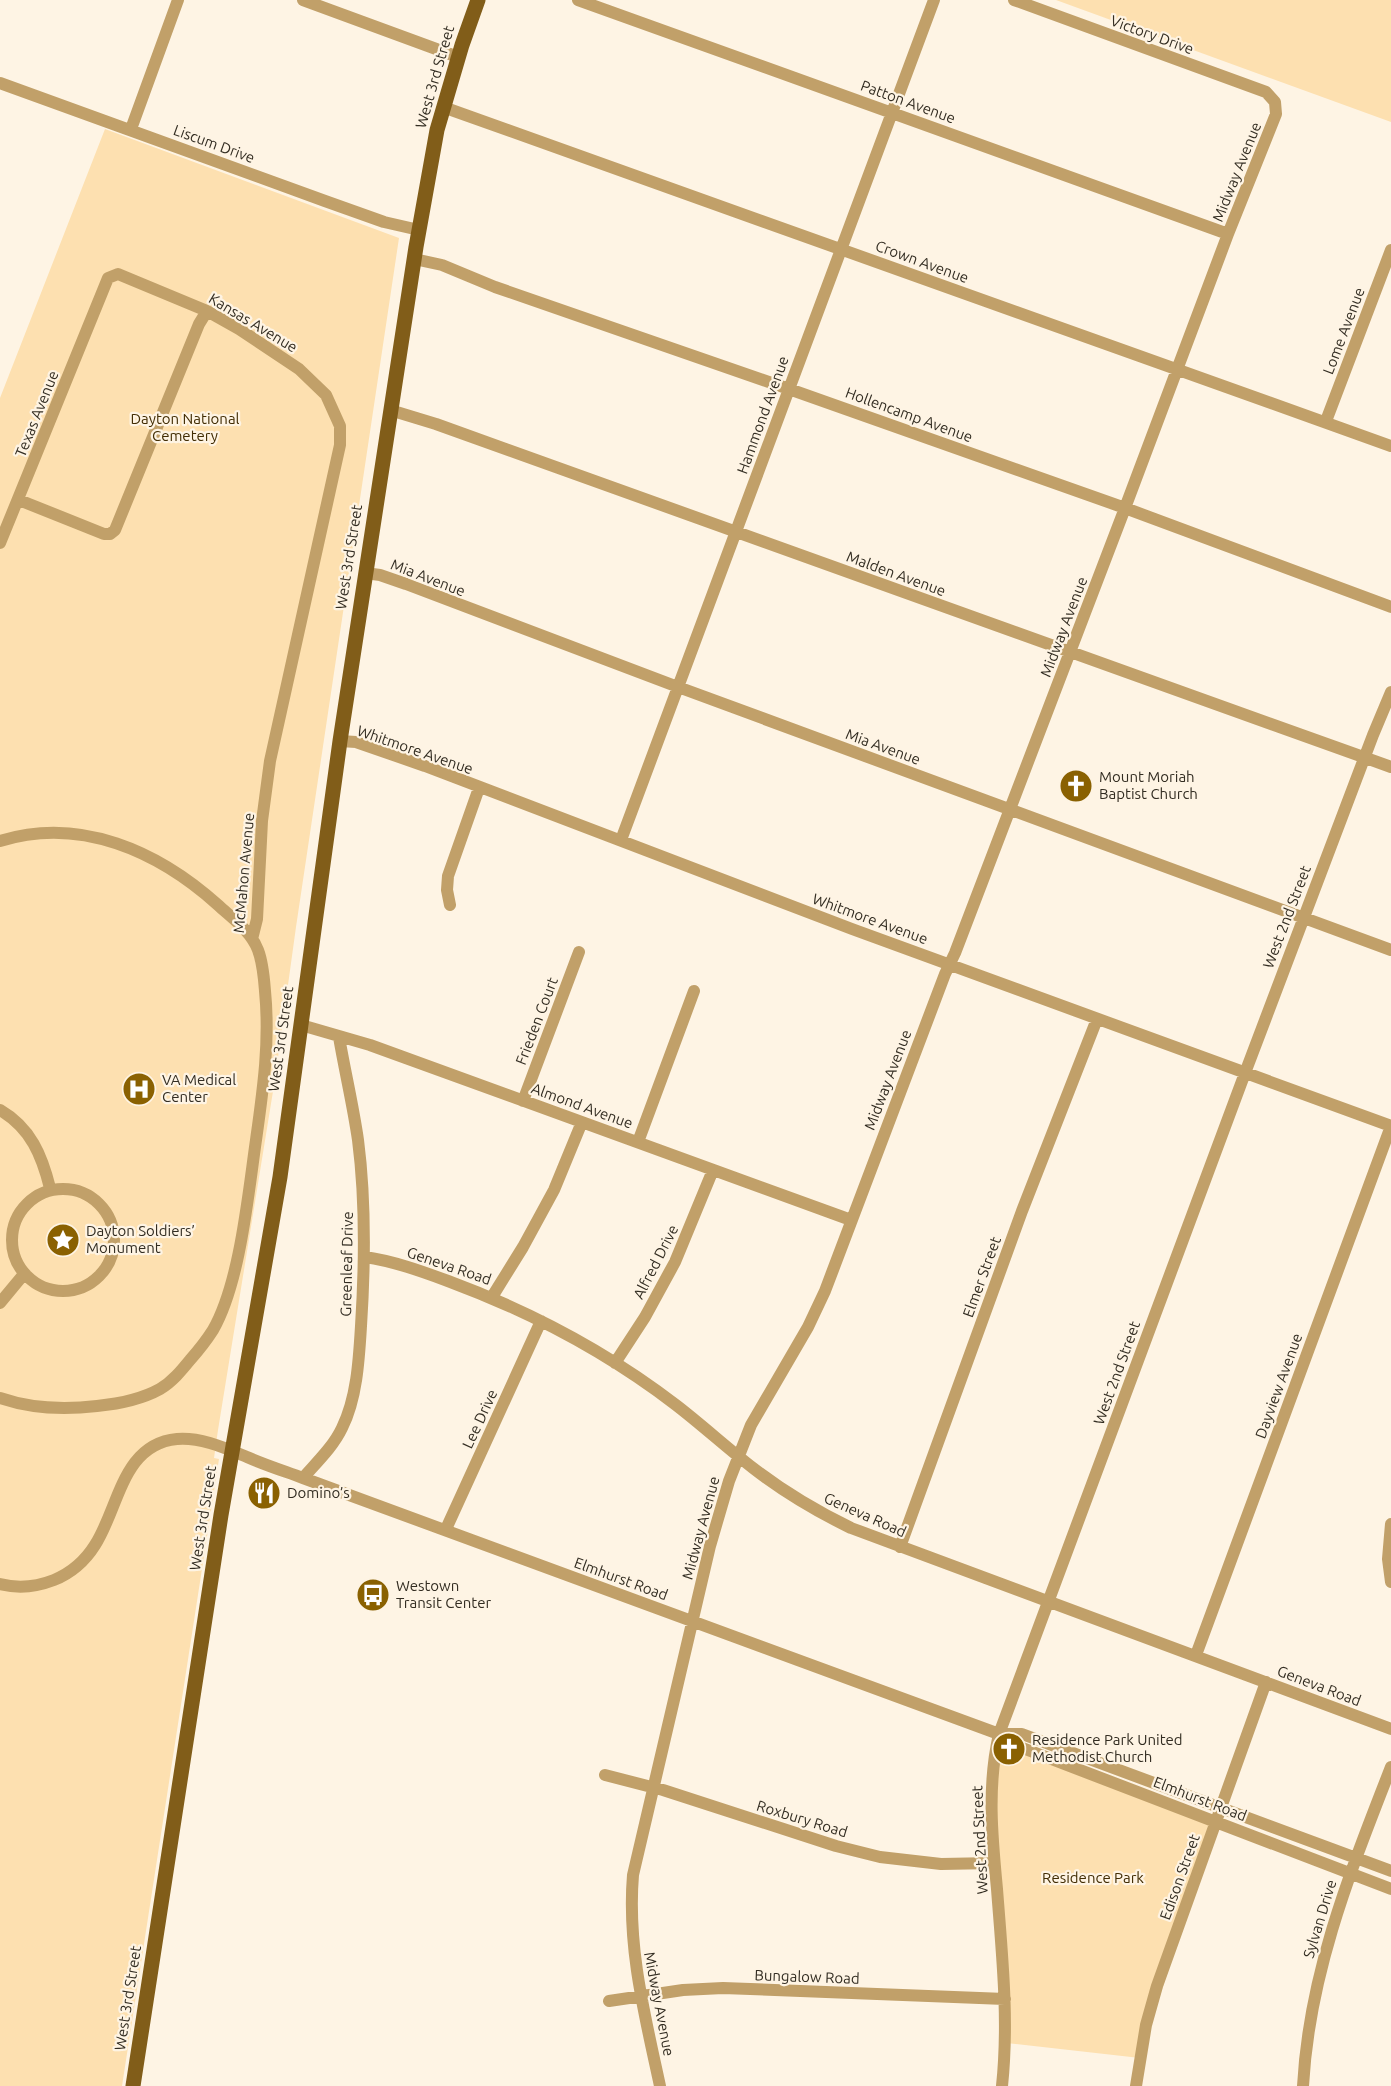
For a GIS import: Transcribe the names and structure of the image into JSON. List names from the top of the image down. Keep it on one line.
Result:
{"streets":{"main road":["West 3rd Street"],"street":["Victory Drive","Patton Avenue","Liscum Drive","Midway Avenue","Crown Avenue","Kansas Avenue","Lome Avenue","Texas Avenue","Hammond Avenue","Hollencamp Avenue","Malden Avenue","Mia Avenue","Whitmore Avenue","McMahon Avenue","West 2nd Street","Frieden Court","Almond Avenue","Alfred Drive","Greenleaf Drive","Geneva Road","Elmer Street","Dayview Avenue","Lee Drive","Elmhurst Road","Roxbury Road","Edison Street","Sylvan Drive","Bungalow Road"]},"crossings":[["Victory Drive","Midway Avenue"],["West 3rd Street","Liscum Drive"],["West 3rd Street","Crown Avenue"],["West 3rd Street","Hollencamp Avenue"],["West 3rd Street","Malden Avenue"],["West 3rd Street","Mia Avenue"],["West 3rd Street","Whitmore Avenue"],["West 3rd Street","Almond Avenue"],["West 3rd Street","Elmhurst Road"],["Patton Avenue","Midway Avenue"],["Patton Avenue","Hammond Avenue"],["Midway Avenue","Crown Avenue"],["Midway Avenue","Hollencamp Avenue"],["Midway Avenue","Malden Avenue"],["Midway Avenue","Mia Avenue"],["Midway Avenue","Whitmore Avenue"],["Midway Avenue","Almond Avenue"],["Midway Avenue","Geneva Road"],["Midway Avenue","Elmhurst Road"],["Midway Avenue","Roxbury Road"],["Midway Avenue","Bungalow Road"],["Crown Avenue","Lome Avenue"],["Crown Avenue","Hammond Avenue"],["Kansas Avenue","Texas Avenue"],["Kansas Avenue","McMahon Avenue"],["Hammond Avenue","Hollencamp Avenue"],["Hammond Avenue","Malden Avenue"],["Hammond Avenue","Mia Avenue"],["Hammond Avenue","Whitmore Avenue"],["Malden Avenue","West 2nd Street"],["Mia Avenue","West 2nd Street"],["Whitmore Avenue","West 2nd Street"],["Whitmore Avenue","Elmer Street"],["Whitmore Avenue","Dayview Avenue"],["West 2nd Street","Geneva Road"],["West 2nd Street","Elmhurst Road"],["West 2nd Street","Roxbury Road"],["West 2nd Street","Bungalow Road"],["Frieden Court","Almond Avenue"],["Almond Avenue","Alfred Drive"],["Almond Avenue","Greenleaf Drive"],["Alfred Drive","Geneva Road"],["Greenleaf Drive","Geneva Road"],["Greenleaf Drive","Elmhurst Road"],["Geneva Road","Elmer Street"],["Geneva Road","Dayview Avenue"],["Geneva Road","Lee Drive"],["Geneva Road","Edison Street"],["Lee Drive","Elmhurst Road"],["Elmhurst Road","Edison Street"],["Elmhurst Road","Sylvan Drive"]],"parks":["Dayton National Cemetery","Residence Park"],"places":{"church":["Mount Moriah Baptist Church","Residence Park United Methodist Church"],"hospital":["VA Medical Center"],"place":["Dayton Soldiers’ Monument"],"restaurant":["Domino’s"],"bus stop":["Westown Transit Center"]}}
